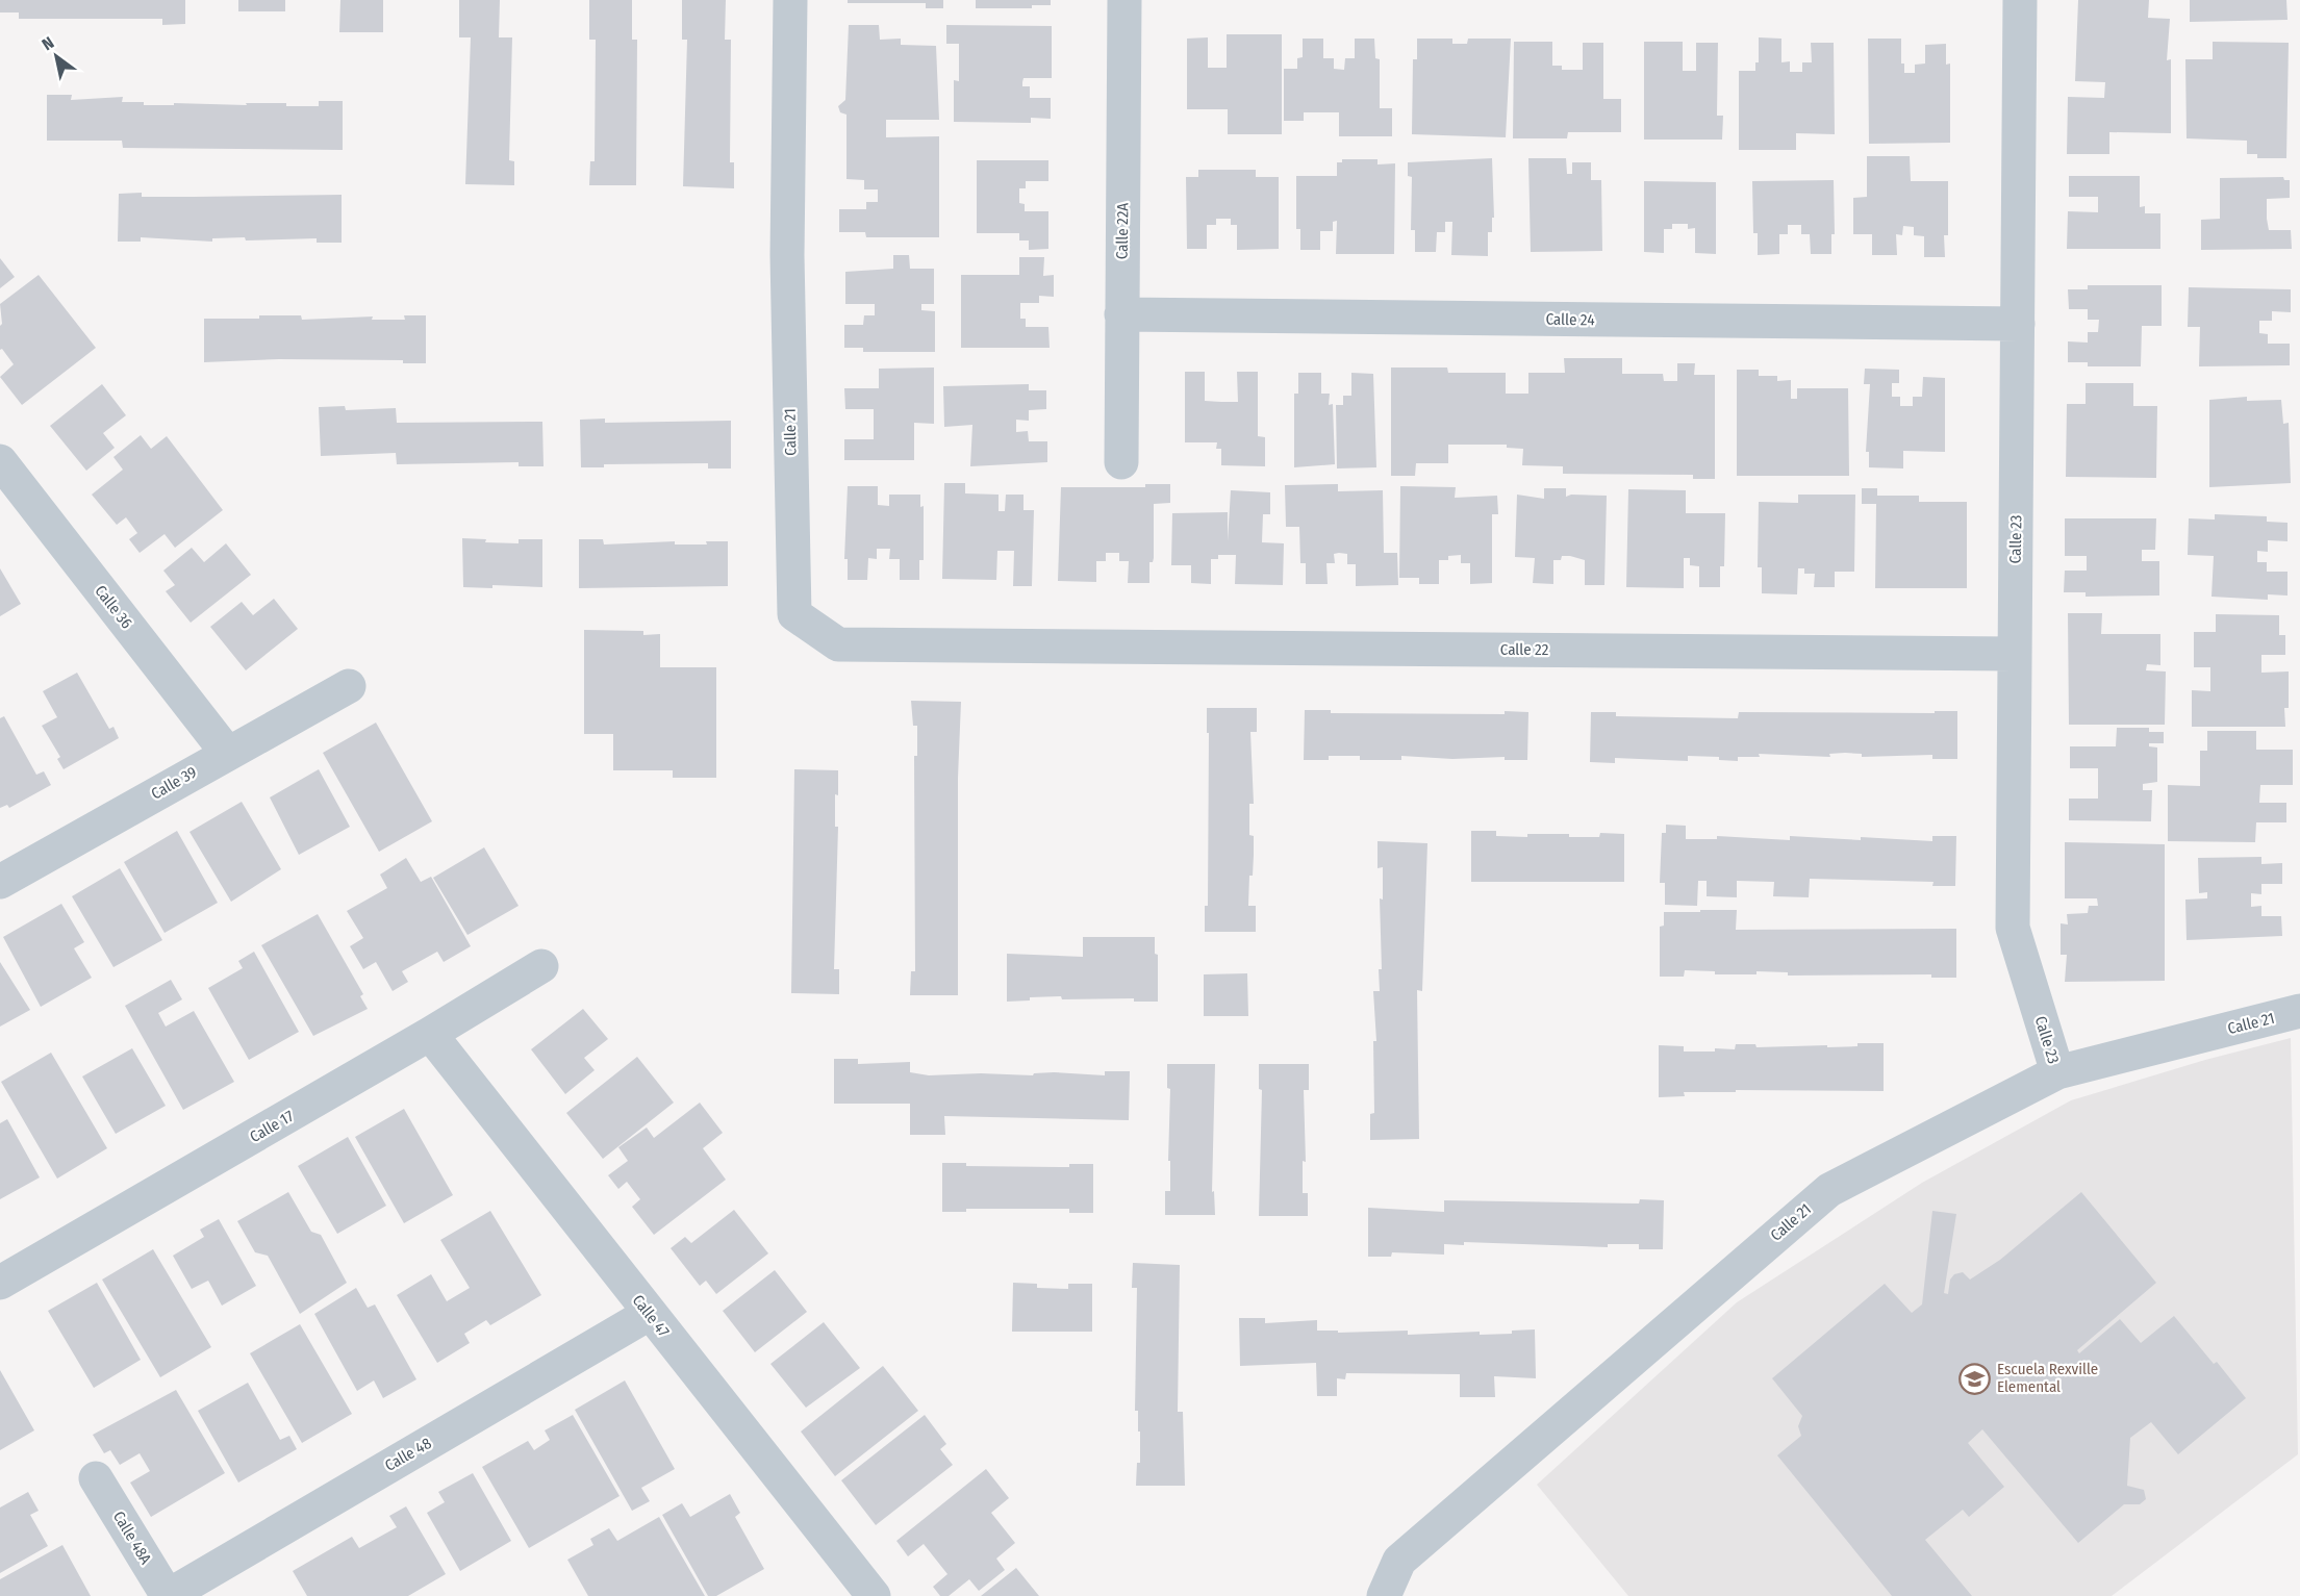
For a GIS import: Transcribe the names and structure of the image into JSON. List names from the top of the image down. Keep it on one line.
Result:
{"streets":{"street":["Calle 22A","Calle 24","Calle 21","Calle 23","Calle 36","Calle 22","Calle 39","Calle 17","Calle 47","Calle 48","Calle 48A"]},"crossings":[["Calle 22A","Calle 24"],["Calle 24","Calle 23"],["Calle 21","Calle 23"],["Calle 21","Calle 22"],["Calle 23","Calle 22"],["Calle 36","Calle 39"],["Calle 17","Calle 47"],["Calle 47","Calle 48"],["Calle 48","Calle 48A"]],"places":{"school or university":["Escuela Rexville Elemental"]},"north":"top left"}
